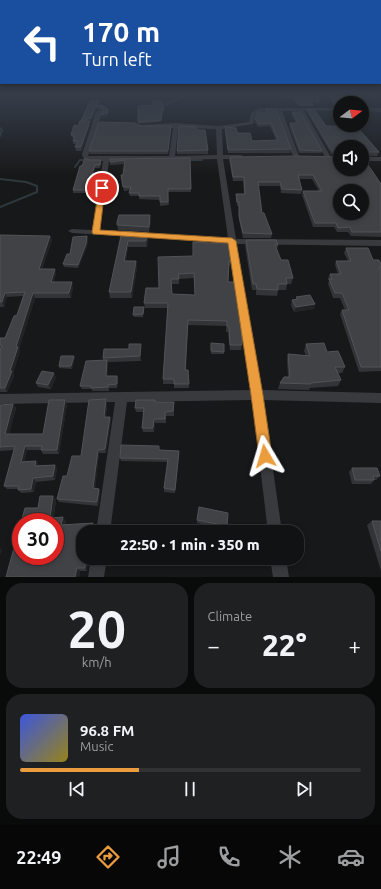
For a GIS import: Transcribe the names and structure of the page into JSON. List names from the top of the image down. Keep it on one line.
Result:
{"north":"right","page":{"turn":["170 m","Turn left"],"limit":"30","trip":"22:50 · 1 min · 350 m","tile":[["20","km/h"],"Climate"],"heat":["−","22°","+"],"song":["96.8 FM","Music"],"tabs":"22:49"}}
